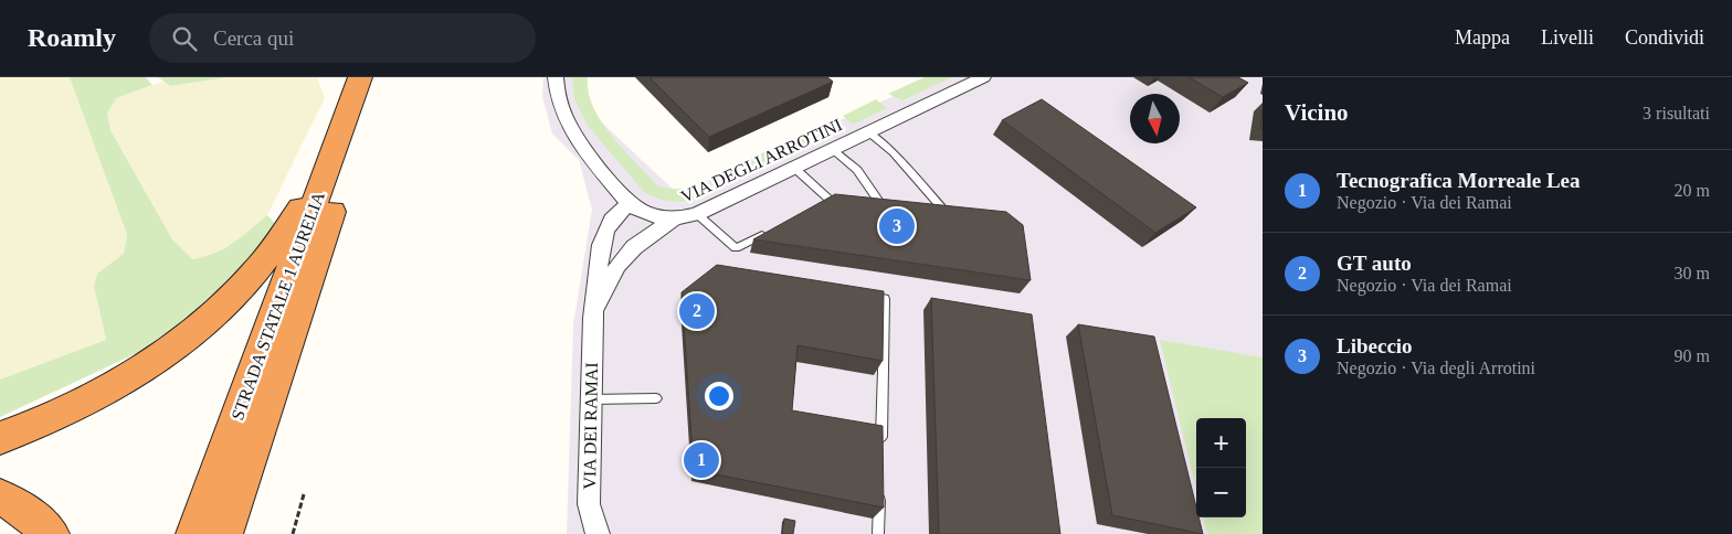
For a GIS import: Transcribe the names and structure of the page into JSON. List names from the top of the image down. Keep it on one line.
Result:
{"streets":{"highway":["STRADA STATALE 1 AURELIA"],"street":["VIA DEGLI ARROTINI","VIA DEI RAMAI"]},"crossings":[["VIA DEGLI ARROTINI","VIA DEI RAMAI"]],"north":"bottom","page":{"header":"Roamly","search":"Cerca qui","nav":["Mappa","Livelli","Condividi"],"heading":["Vicino","3 risultati"],"list":[{"mark":"1","name":"Tecnografica Morreale Lea","note":"Negozio · Via dei Ramai","value":"20 m"},{"mark":"2","name":"GT auto","note":"Negozio · Via dei Ramai","value":"30 m"},{"mark":"3","name":"Libeccio","note":"Negozio · Via degli Arrotini","value":"90 m"}],"pins":["3","2","1"],"map_buttons":["+","−"]}}
